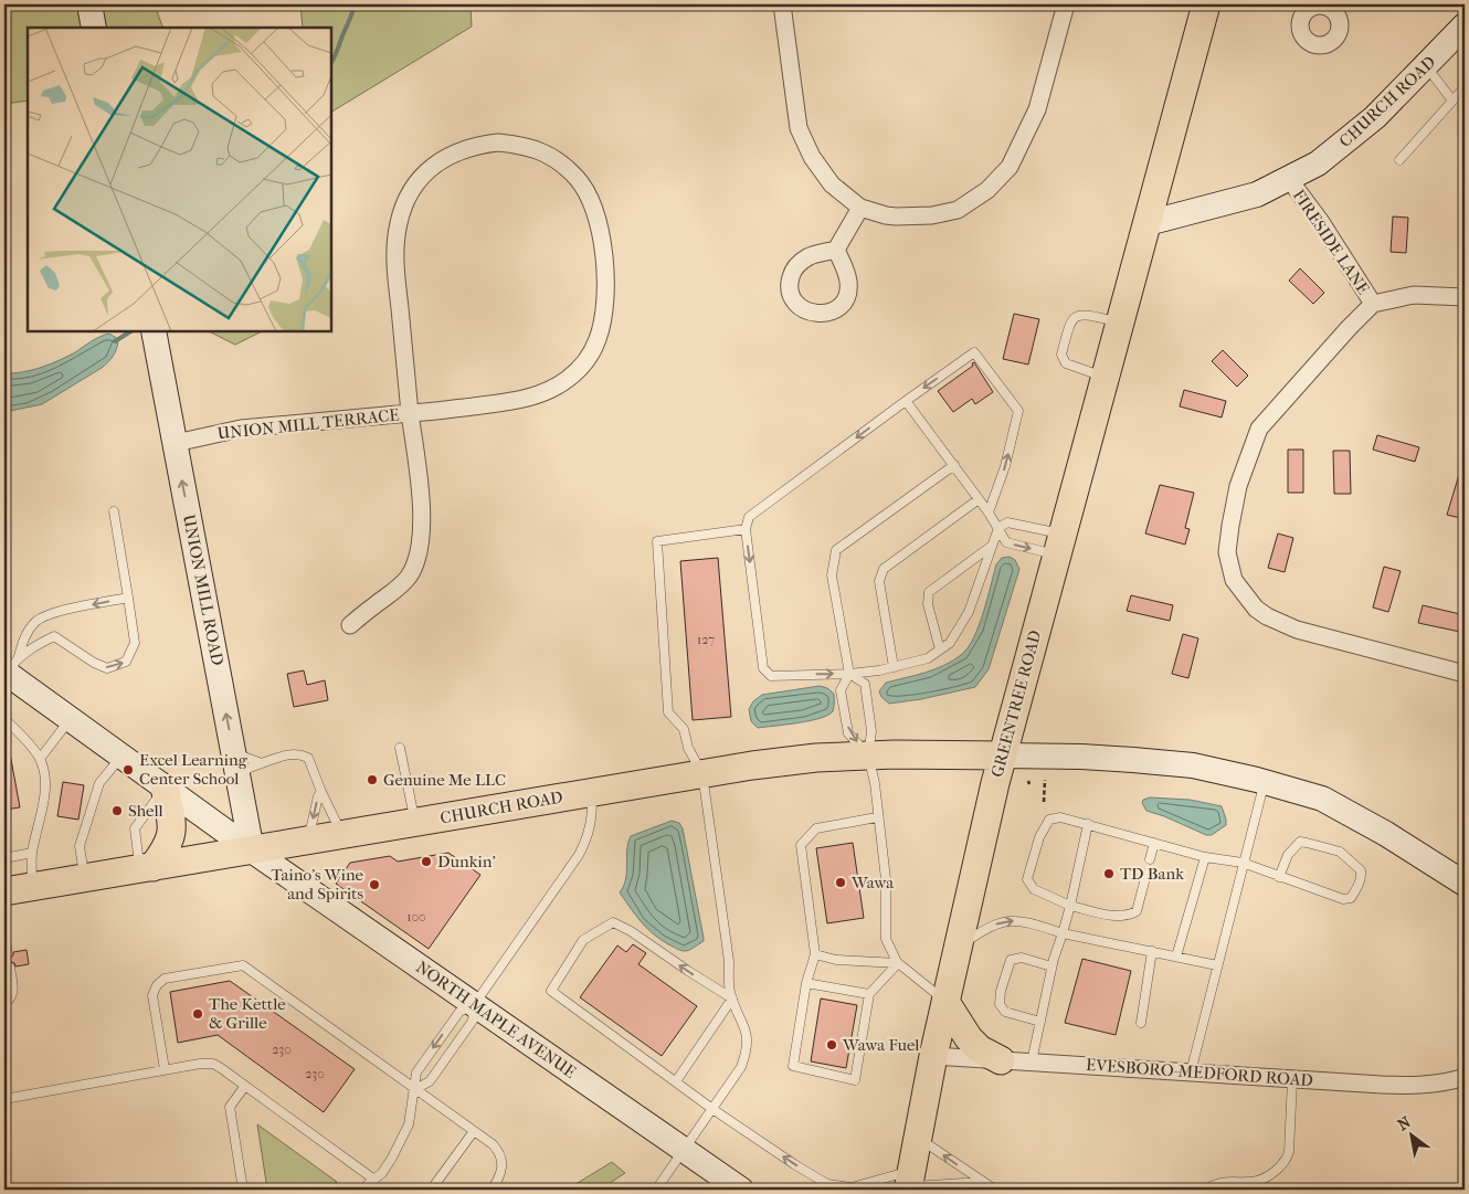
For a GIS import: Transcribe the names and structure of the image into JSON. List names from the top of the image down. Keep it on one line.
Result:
{"streets":{"main road":["CHURCH ROAD","UNION MILL ROAD","GREENTREE ROAD","NORTH MAPLE AVENUE"],"street":["FIRESIDE LANE","UNION MILL TERRACE","EVESBORO-MEDFORD ROAD"]},"crossings":[["CHURCH ROAD","FIRESIDE LANE"],["CHURCH ROAD","UNION MILL ROAD"],["CHURCH ROAD","GREENTREE ROAD"],["CHURCH ROAD","NORTH MAPLE AVENUE"],["UNION MILL TERRACE","UNION MILL ROAD"],["UNION MILL ROAD","NORTH MAPLE AVENUE"],["GREENTREE ROAD","EVESBORO-MEDFORD ROAD"]],"one_way":["UNION MILL ROAD"],"places":["Excel Learning Center School","Genuine Me LLC","Shell","Dunkin'","TD Bank","Wawa","Taino's Wine and Spirits","The Kettle & Grille","Wawa Fuel"],"house_numbers":["127","100","230","230"],"north":"top left"}
